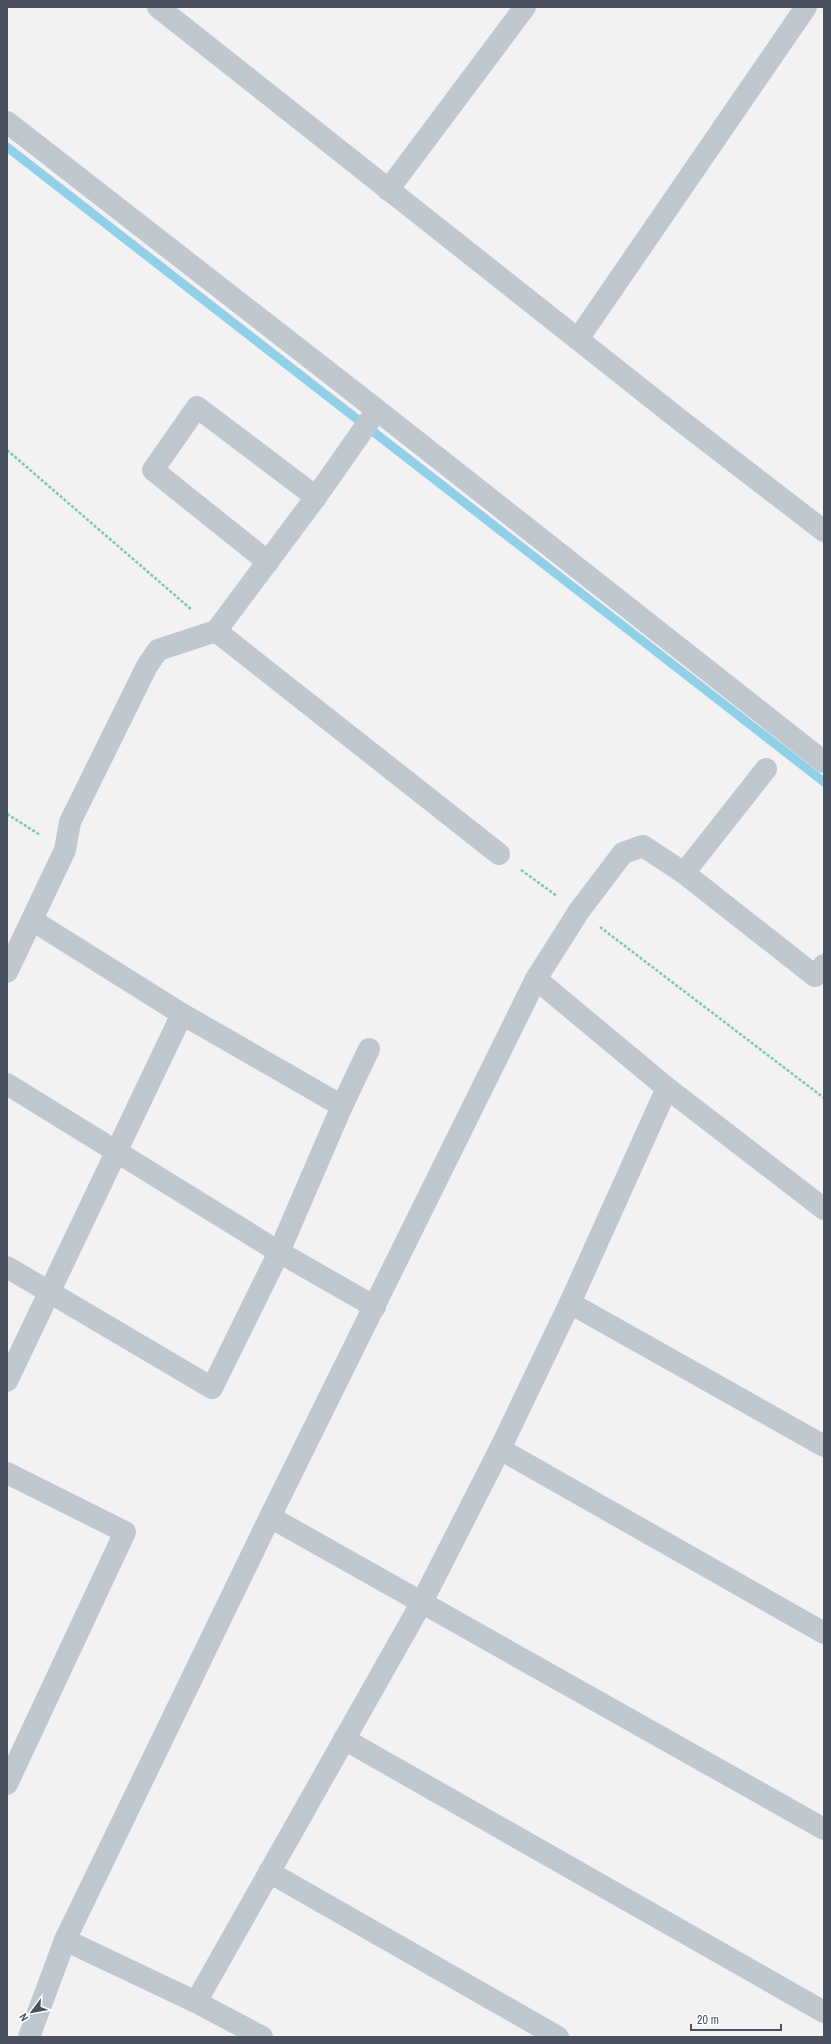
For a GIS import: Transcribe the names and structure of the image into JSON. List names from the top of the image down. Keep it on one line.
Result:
{"scale_bar":"20 m","north":"bottom left"}
